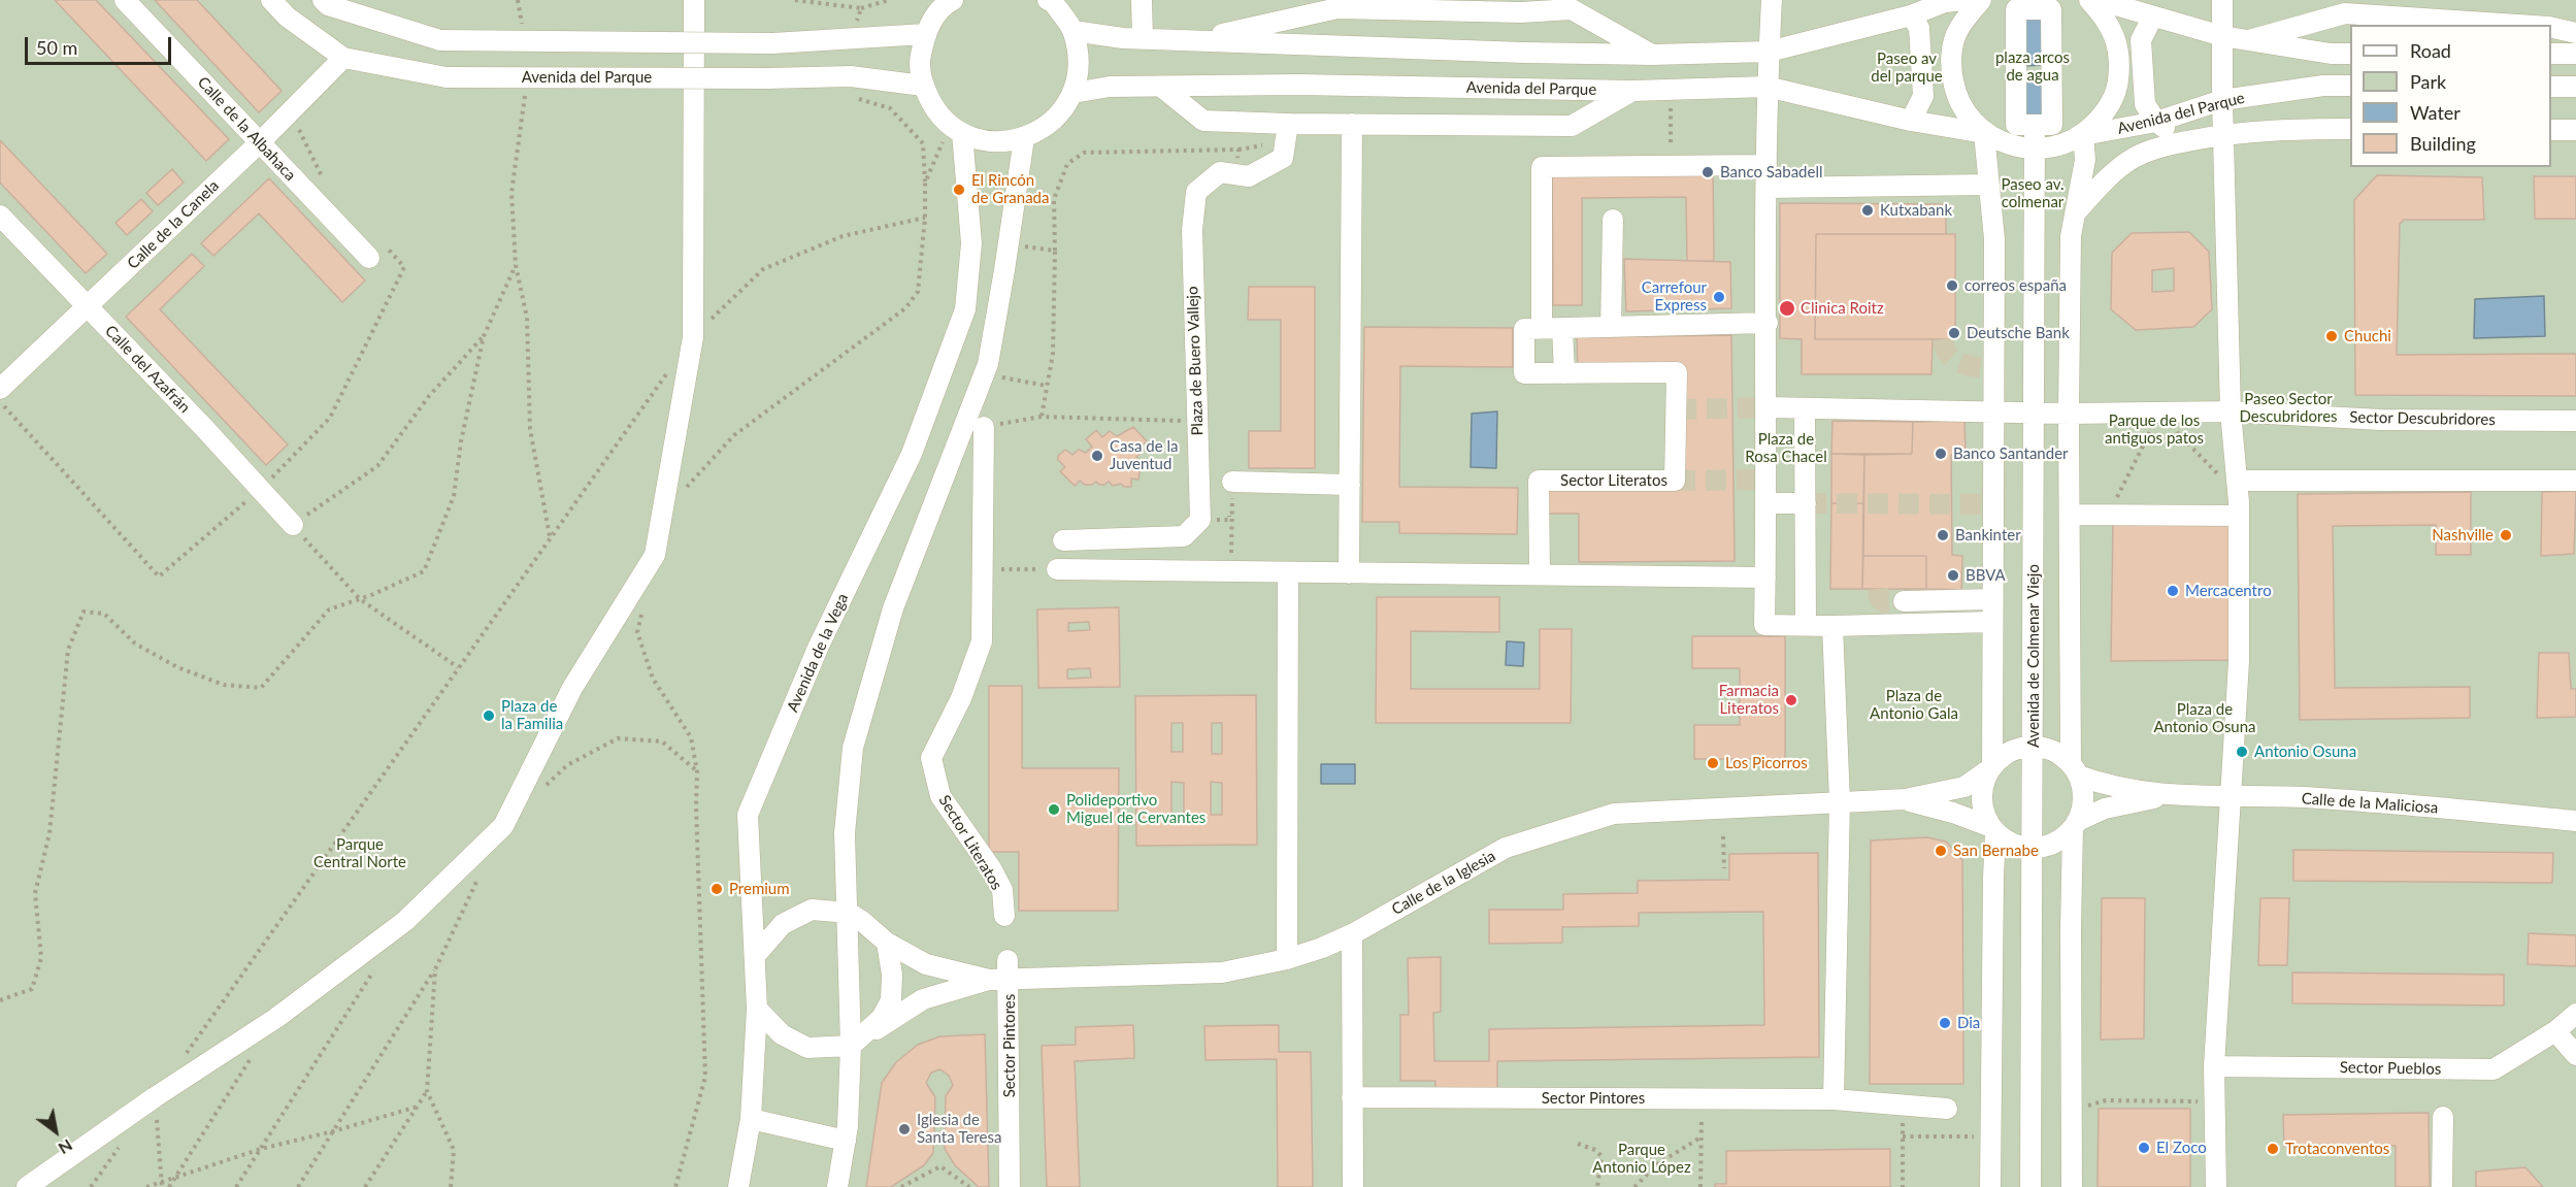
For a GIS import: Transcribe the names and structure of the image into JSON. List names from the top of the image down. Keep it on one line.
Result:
{"streets":{"street":["Avenida del Parque","Calle de la Albahaca","Calle de la Canela","Plaza de Buero Vallejo","Calle del Azafrán","Sector Descubridores","Sector Literatos","Avenida de la Vega","Avenida de Colmenar Viejo","Calle de la Maliciosa","Calle de la Iglesia","Sector Pintores","Sector Pueblos"]},"crossings":[["Avenida del Parque","Calle de la Canela"],["Calle de la Albahaca","Calle de la Canela"],["Calle de la Canela","Calle del Azafrán"],["Sector Descubridores","Avenida de Colmenar Viejo"],["Avenida de Colmenar Viejo","Calle de la Maliciosa"],["Avenida de Colmenar Viejo","Calle de la Iglesia"],["Calle de la Maliciosa","Calle de la Iglesia"],["Calle de la Iglesia","Sector Pintores"]],"parks":["plaza arcos de agua","Paseo av del parque","Paseo av. colmenar","Paseo Sector Descubridores","Parque de los antiguos patos","Plaza de Rosa Chacel","Plaza de Antonio Gala","Plaza de Antonio Osuna","Parque Central Norte","Parque Antonio López"],"places":["Banco Sabadell","El Rincón de Granada","Kutxabank","correos españa","Carrefour Express","Clinica Roitz","Deutsche Bank","Chuchi","Banco Santander","Casa de la Juventud","Bankinter","Nashville","BBVA","Mercacentro","Farmacia Literatos","Plaza de la Familia","Antonio Osuna","Los Picorros","Polideportivo Miguel de Cervantes","San Bernabe","Premium","Dia","Iglesia de Santa Teresa","El Zoco","Trotaconventos"],"legend":["Road","Park","Water","Building"],"scale_bar":"50 m","north":"bottom right"}
